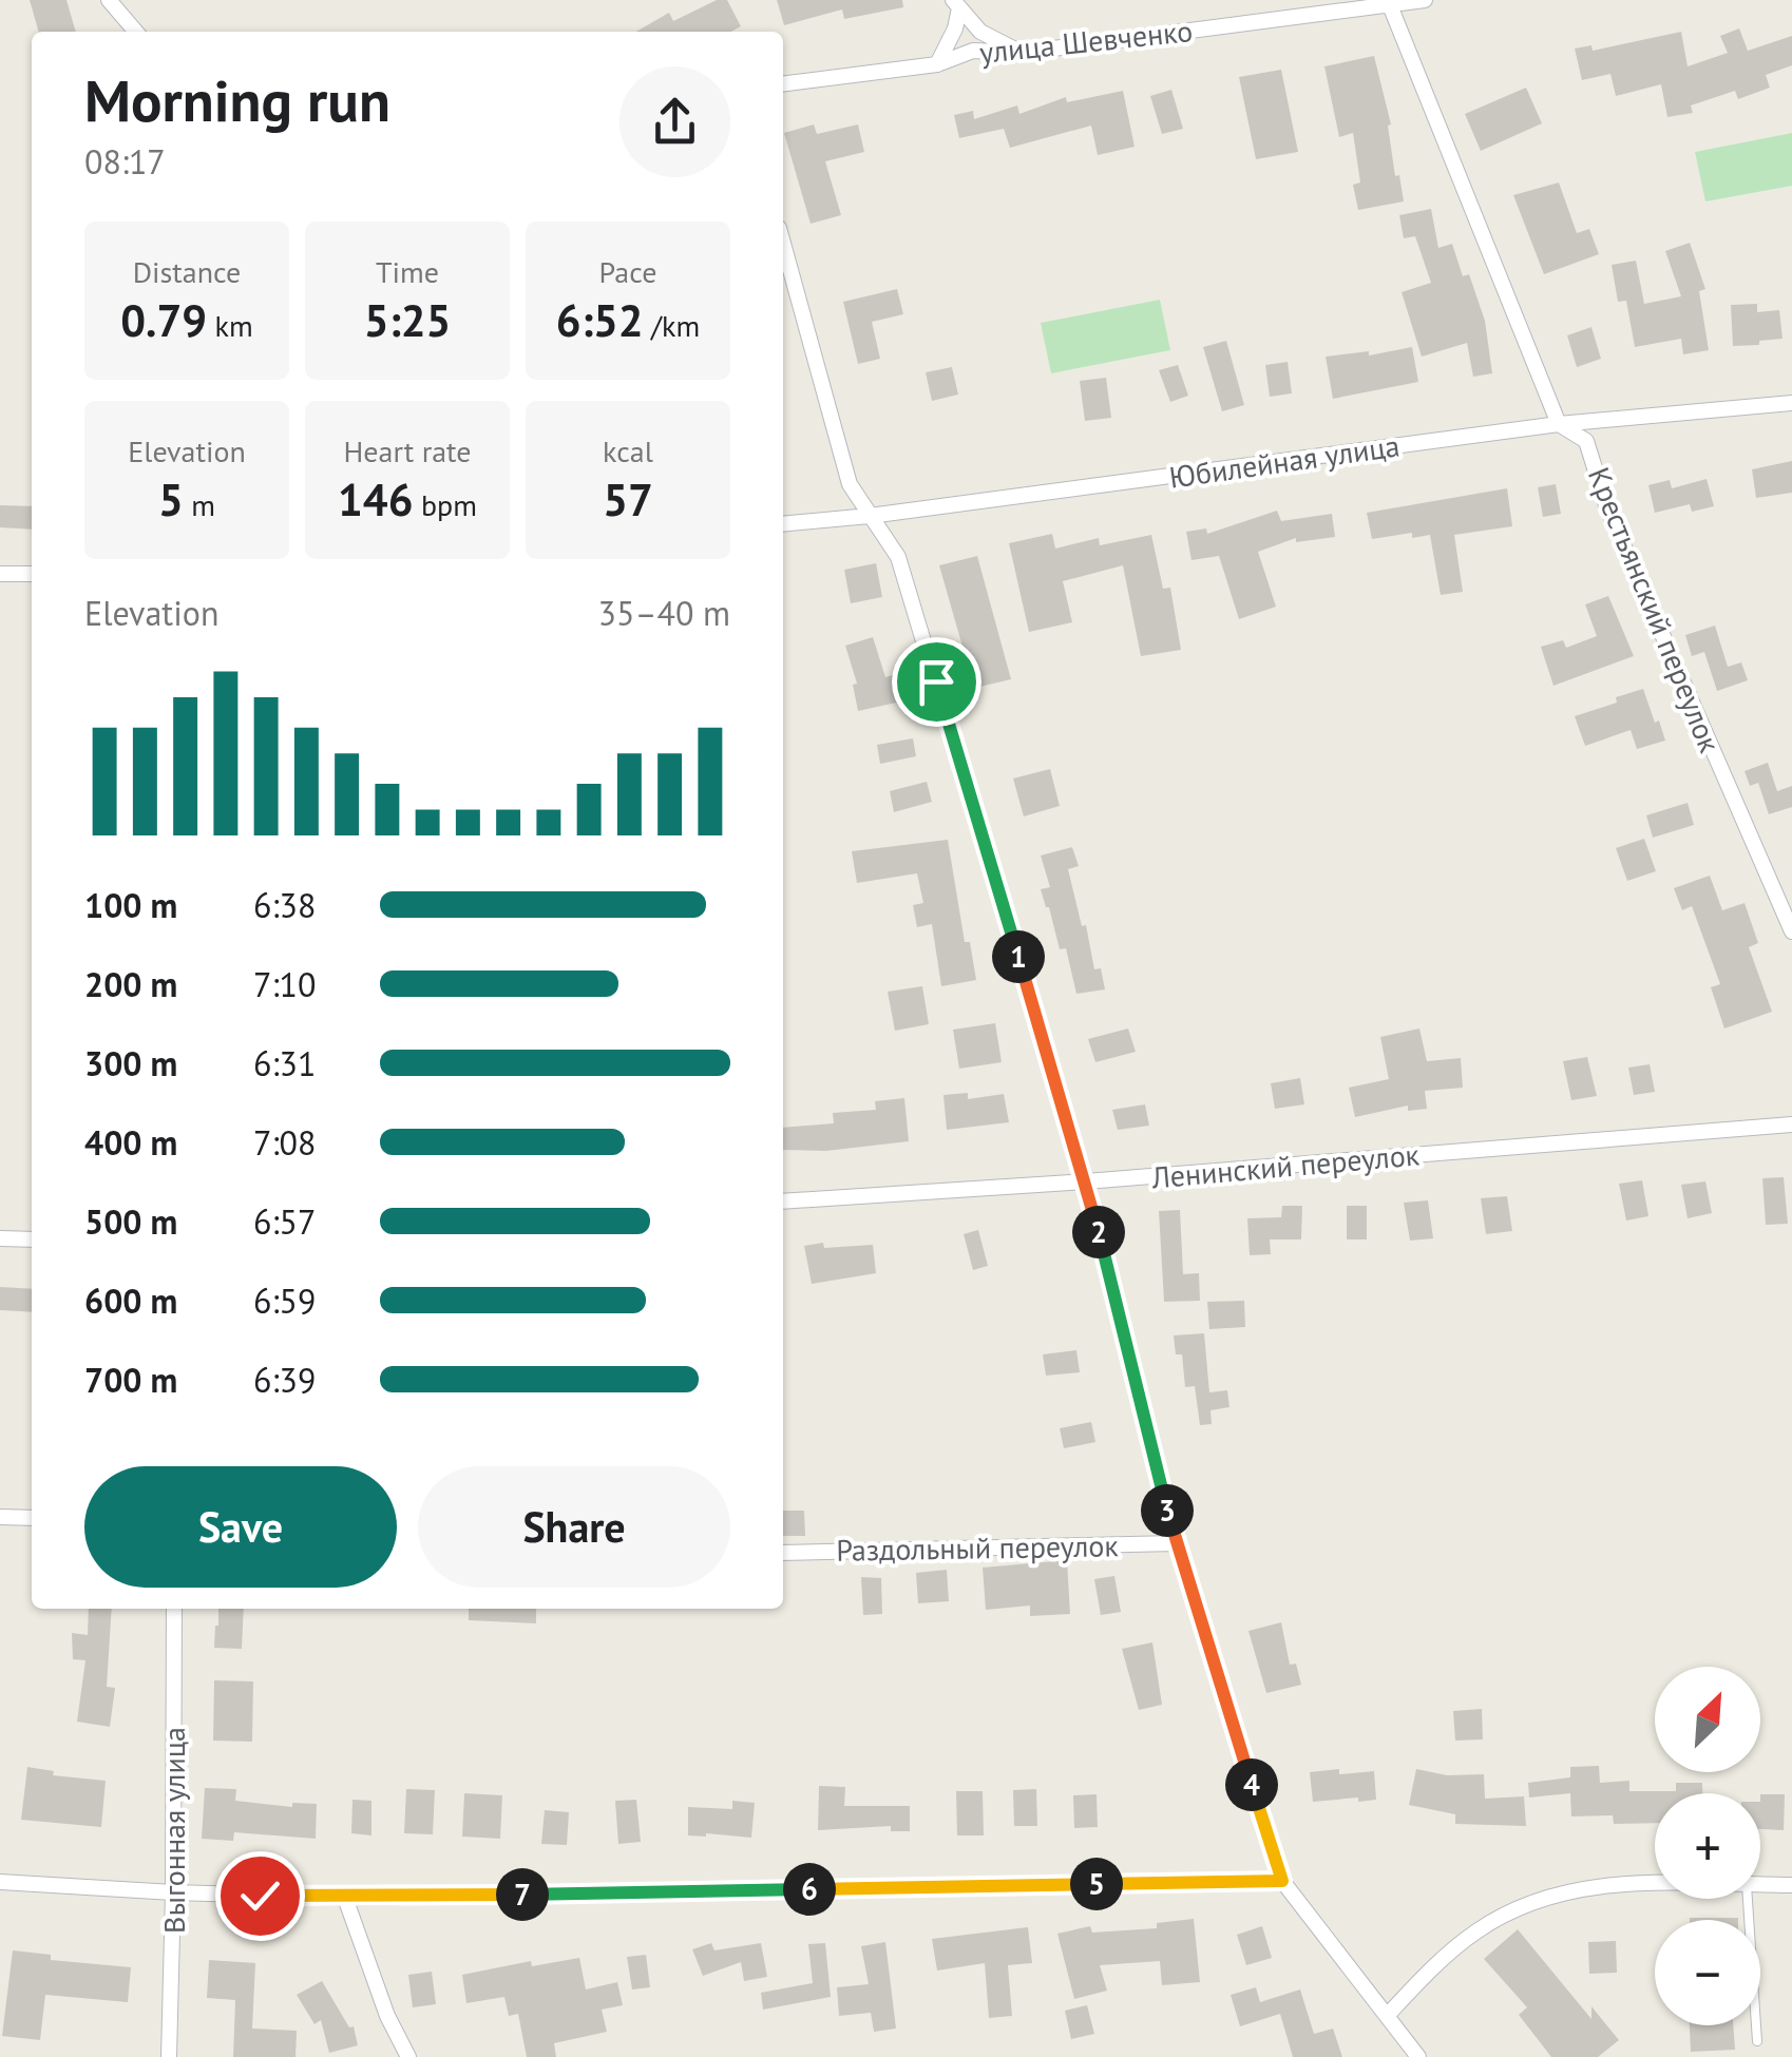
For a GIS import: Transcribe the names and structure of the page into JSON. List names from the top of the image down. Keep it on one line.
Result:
{"streets":{"street":["улица Шевченко","Юбилейная улица","Крестьянский переулок","Ленинский переулок","Раздольный переулок","Выгонная улица"]},"crossings":[["улица Шевченко","Крестьянский переулок"],["Юбилейная улица","Крестьянский переулок"]],"north":"top right","page":{"heading":["Morning run","08:17"],"stats":[["Distance","0.79 km"],["Time","5:25"],["Pace","6:52 /km"],["Elevation","5 m"],["Heart rate","146 bpm"],["kcal","57"]],"chart":["Elevation","35–40 m"],"list":[{"name":"100 m","note":"6:38"},{"name":"200 m","note":"7:10"},{"name":"300 m","note":"6:31"},{"name":"400 m","note":"7:08"},{"name":"500 m","note":"6:57"},{"name":"600 m","note":"6:59"},{"name":"700 m","note":"6:39"}],"pins":["1","2","3","4","5","6","7"],"buttons":["Save","Share"],"map_buttons":["+","−"]}}
